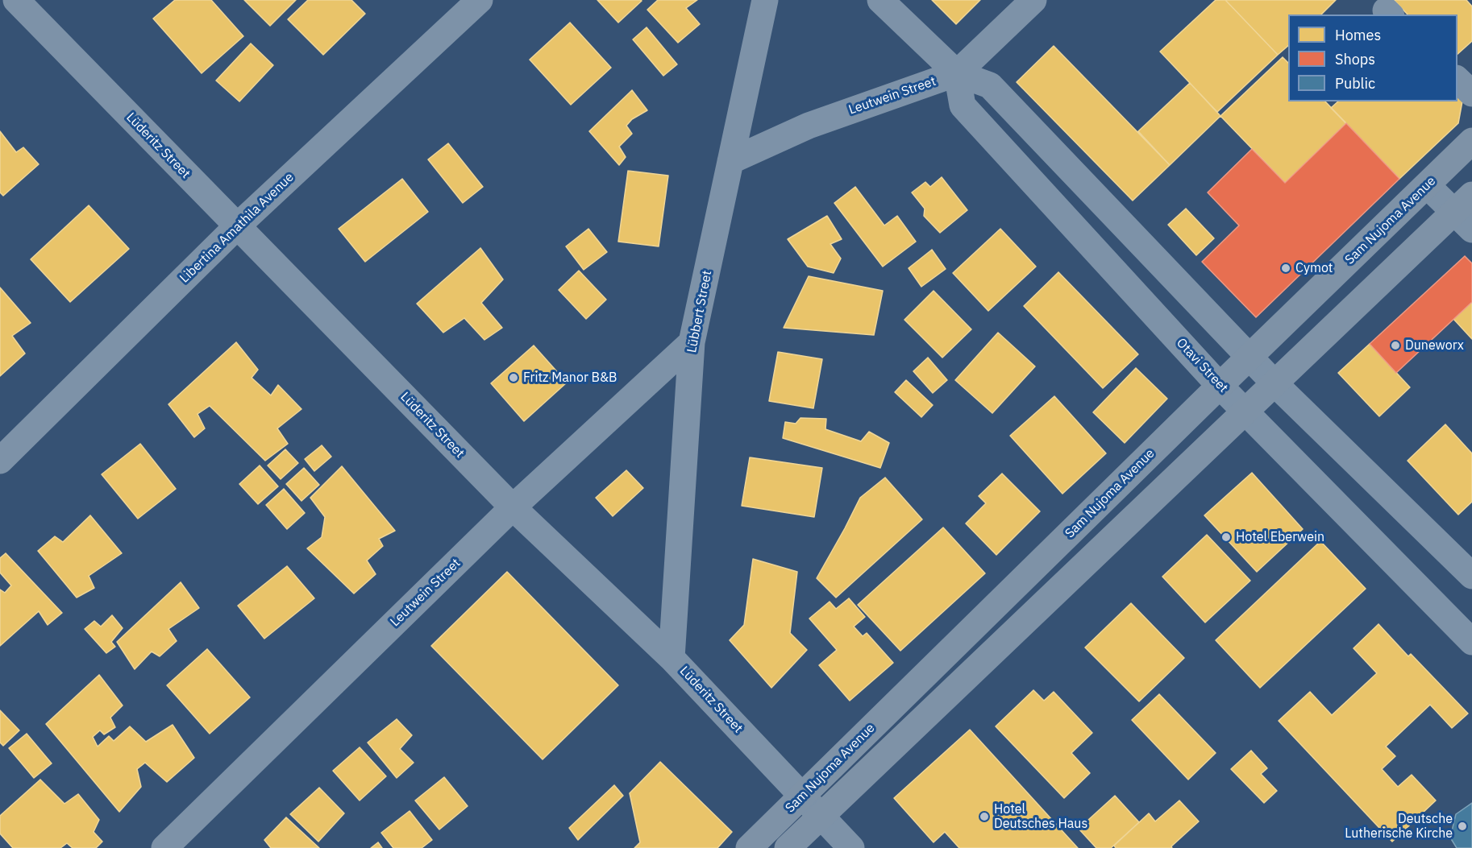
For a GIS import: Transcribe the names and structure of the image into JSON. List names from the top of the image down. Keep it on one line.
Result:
{"streets":{"highway":["Sam Nujoma Avenue"],"street":["Leutwein Street","Lüderitz Street","Libertina Amathila Avenue","Lübbert Street","Otavi Street"]},"crossings":[["Leutwein Street","Lüderitz Street"],["Leutwein Street","Lübbert Street"],["Leutwein Street","Otavi Street"],["Lüderitz Street","Sam Nujoma Avenue"],["Lüderitz Street","Libertina Amathila Avenue"],["Lüderitz Street","Lübbert Street"],["Sam Nujoma Avenue","Otavi Street"]],"places":["Cymot","Duneworx","Fritz Manor B&B","Hotel Eberwein","Hotel Deutsches Haus","Deutsche Lutherische Kirche"],"legend":["Homes","Shops","Public"]}
